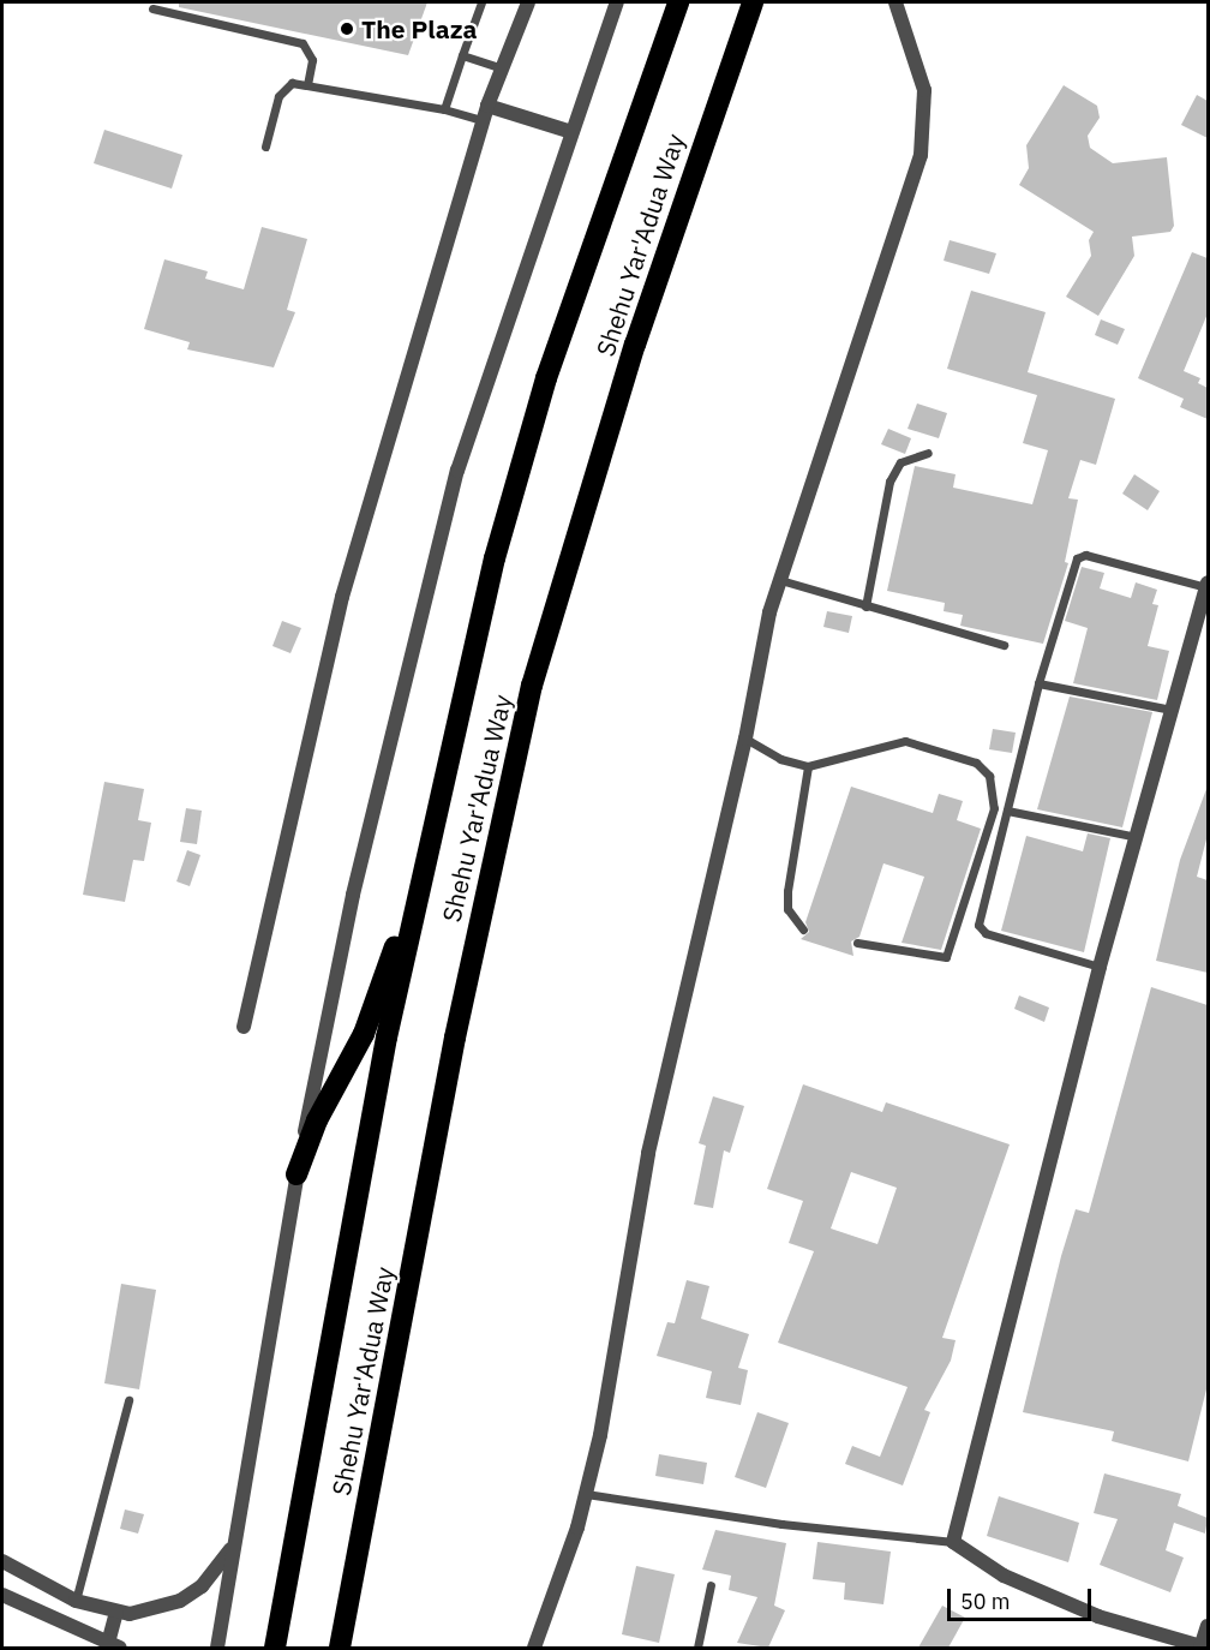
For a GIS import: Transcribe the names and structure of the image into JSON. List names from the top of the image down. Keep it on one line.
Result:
{"streets":{"highway":["Shehu Yar'Adua Way"]},"places":["The Plaza"],"scale_bar":"50 m"}
